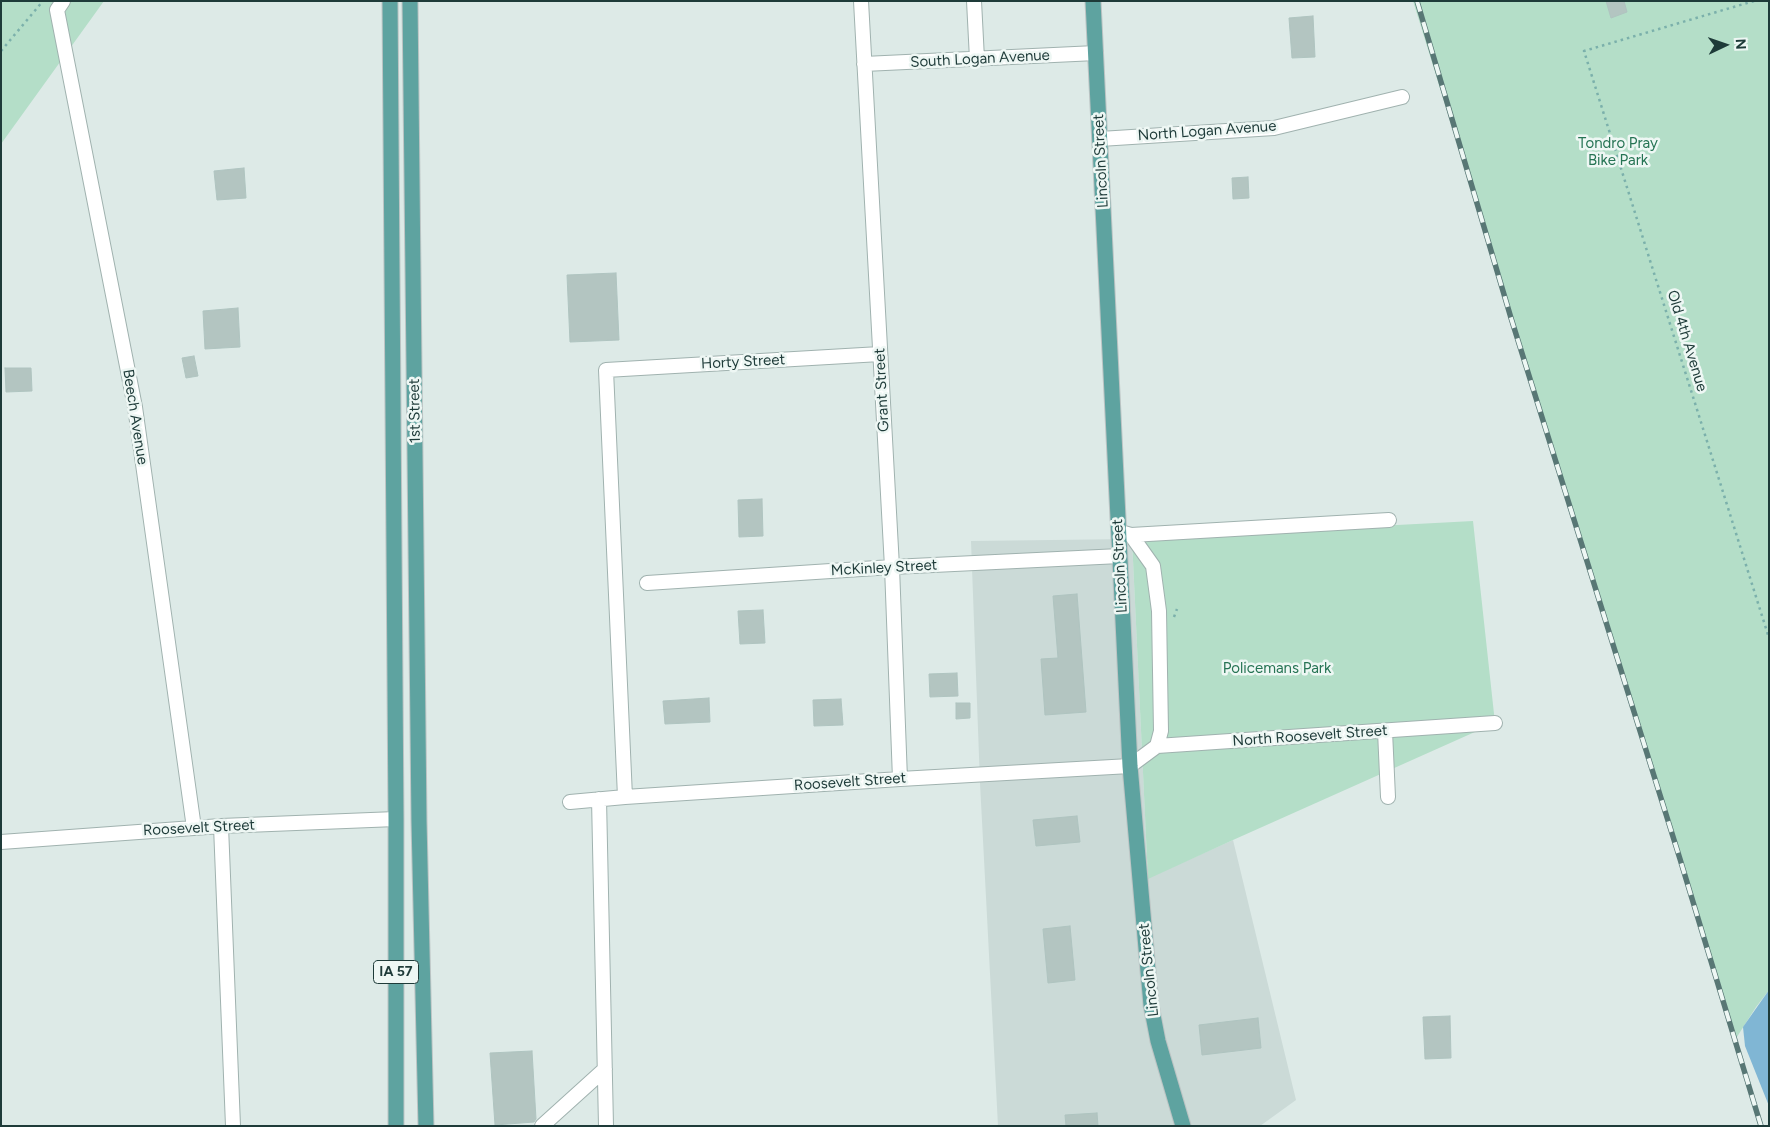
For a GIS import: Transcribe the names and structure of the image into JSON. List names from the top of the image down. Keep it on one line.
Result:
{"streets":{"main road":["Lincoln Street","1st Street","IA 57"],"street":["South Logan Avenue","North Logan Avenue","Horty Street","Grant Street","Beech Avenue","McKinley Street","North Roosevelt Street","Roosevelt Street"],"path":["Old 4th Avenue"]},"crossings":[["South Logan Avenue","Lincoln Street"],["South Logan Avenue","Grant Street"],["North Logan Avenue","Lincoln Street"],["Lincoln Street","McKinley Street"],["Lincoln Street","Roosevelt Street"],["Horty Street","Grant Street"],["Horty Street","Roosevelt Street"],["Grant Street","McKinley Street"],["Grant Street","Roosevelt Street"],["1st Street","Roosevelt Street"],["1st Street","IA 57"],["Beech Avenue","Roosevelt Street"],["Roosevelt Street","IA 57"]],"parks":["Tondro Pray Bike Park","Policemans Park"],"north":"right"}
